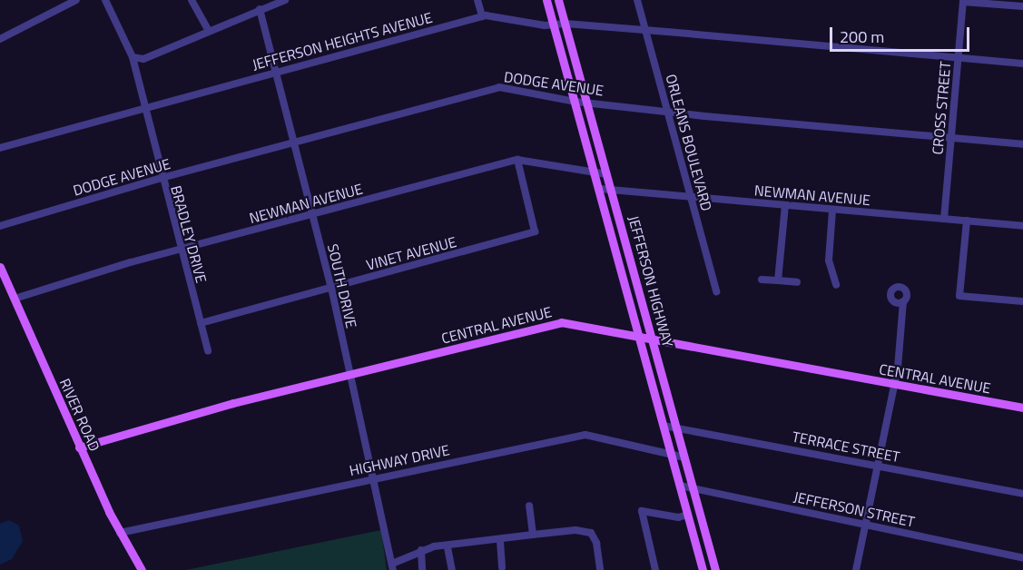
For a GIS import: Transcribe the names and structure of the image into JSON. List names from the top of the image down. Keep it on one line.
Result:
{"streets":{"main road":["JEFFERSON HIGHWAY","CENTRAL AVENUE","RIVER ROAD"],"street":["JEFFERSON HEIGHTS AVENUE","DODGE AVENUE","CROSS STREET","ORLEANS BOULEVARD","NEWMAN AVENUE","BRADLEY DRIVE","VINET AVENUE","SOUTH DRIVE","TERRACE STREET","HIGHWAY DRIVE","JEFFERSON STREET"]},"crossings":[["JEFFERSON HEIGHTS AVENUE","CROSS STREET"],["JEFFERSON HEIGHTS AVENUE","ORLEANS BOULEVARD"],["JEFFERSON HEIGHTS AVENUE","BRADLEY DRIVE"],["JEFFERSON HEIGHTS AVENUE","JEFFERSON HIGHWAY"],["JEFFERSON HEIGHTS AVENUE","SOUTH DRIVE"],["DODGE AVENUE","CROSS STREET"],["DODGE AVENUE","ORLEANS BOULEVARD"],["DODGE AVENUE","BRADLEY DRIVE"],["DODGE AVENUE","JEFFERSON HIGHWAY"],["DODGE AVENUE","SOUTH DRIVE"],["CROSS STREET","NEWMAN AVENUE"],["ORLEANS BOULEVARD","NEWMAN AVENUE"],["NEWMAN AVENUE","BRADLEY DRIVE"],["NEWMAN AVENUE","VINET AVENUE"],["NEWMAN AVENUE","JEFFERSON HIGHWAY"],["NEWMAN AVENUE","SOUTH DRIVE"],["NEWMAN AVENUE","RIVER ROAD"],["BRADLEY DRIVE","VINET AVENUE"],["VINET AVENUE","SOUTH DRIVE"],["JEFFERSON HIGHWAY","CENTRAL AVENUE"],["JEFFERSON HIGHWAY","TERRACE STREET"],["JEFFERSON HIGHWAY","HIGHWAY DRIVE"],["JEFFERSON HIGHWAY","JEFFERSON STREET"],["SOUTH DRIVE","CENTRAL AVENUE"],["SOUTH DRIVE","HIGHWAY DRIVE"],["CENTRAL AVENUE","RIVER ROAD"],["RIVER ROAD","HIGHWAY DRIVE"]],"scale_bar":"200 m"}
